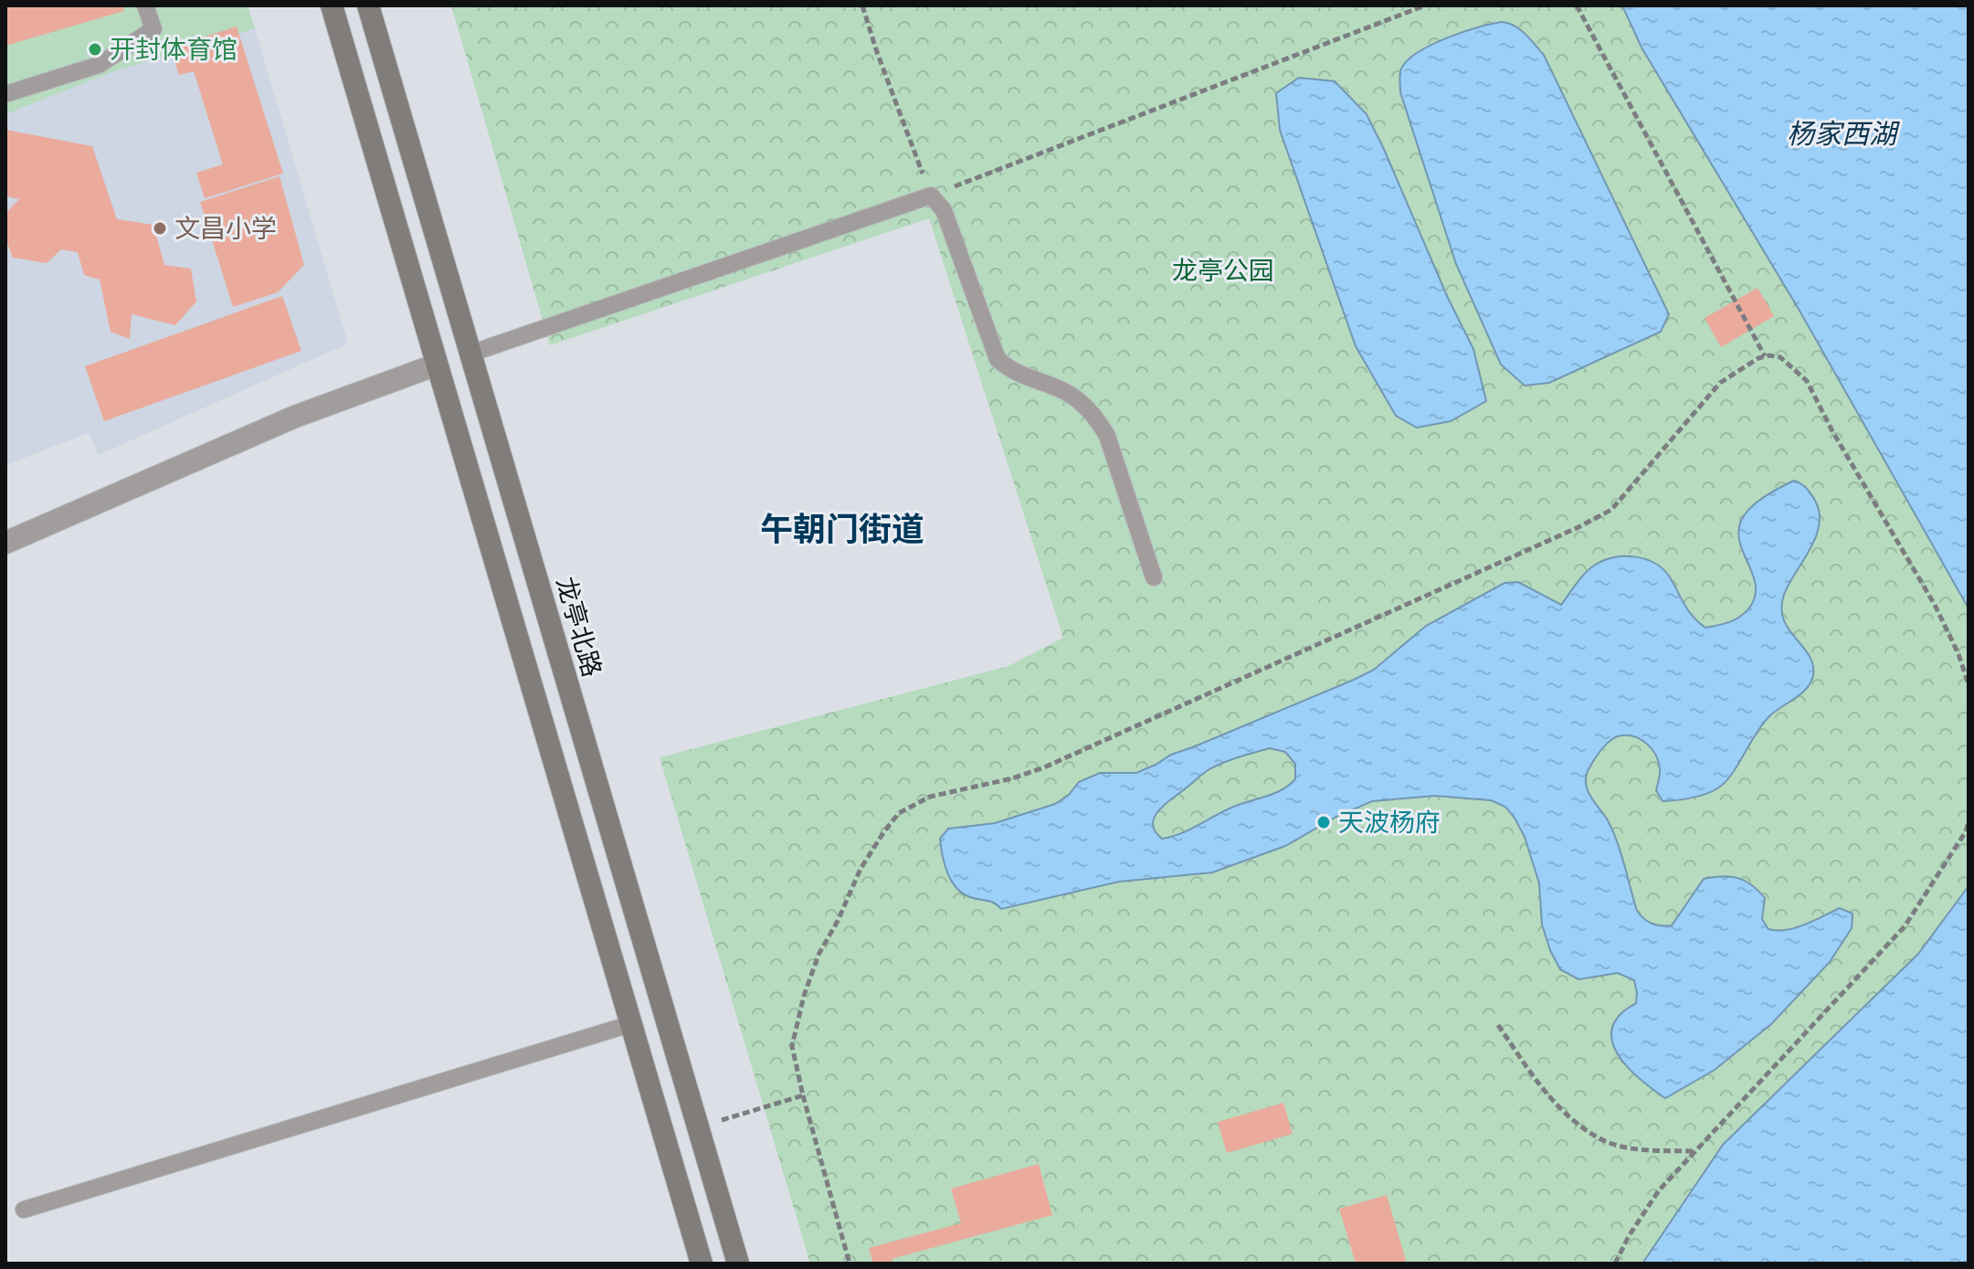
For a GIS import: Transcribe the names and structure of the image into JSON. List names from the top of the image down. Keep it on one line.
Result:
{"streets":{"main road":["龙亭北路"]},"districts":["午朝门街道"],"water":["杨家西湖"],"parks":["龙亭公园"],"places":["开封体育馆","文昌小学","天波杨府"]}
